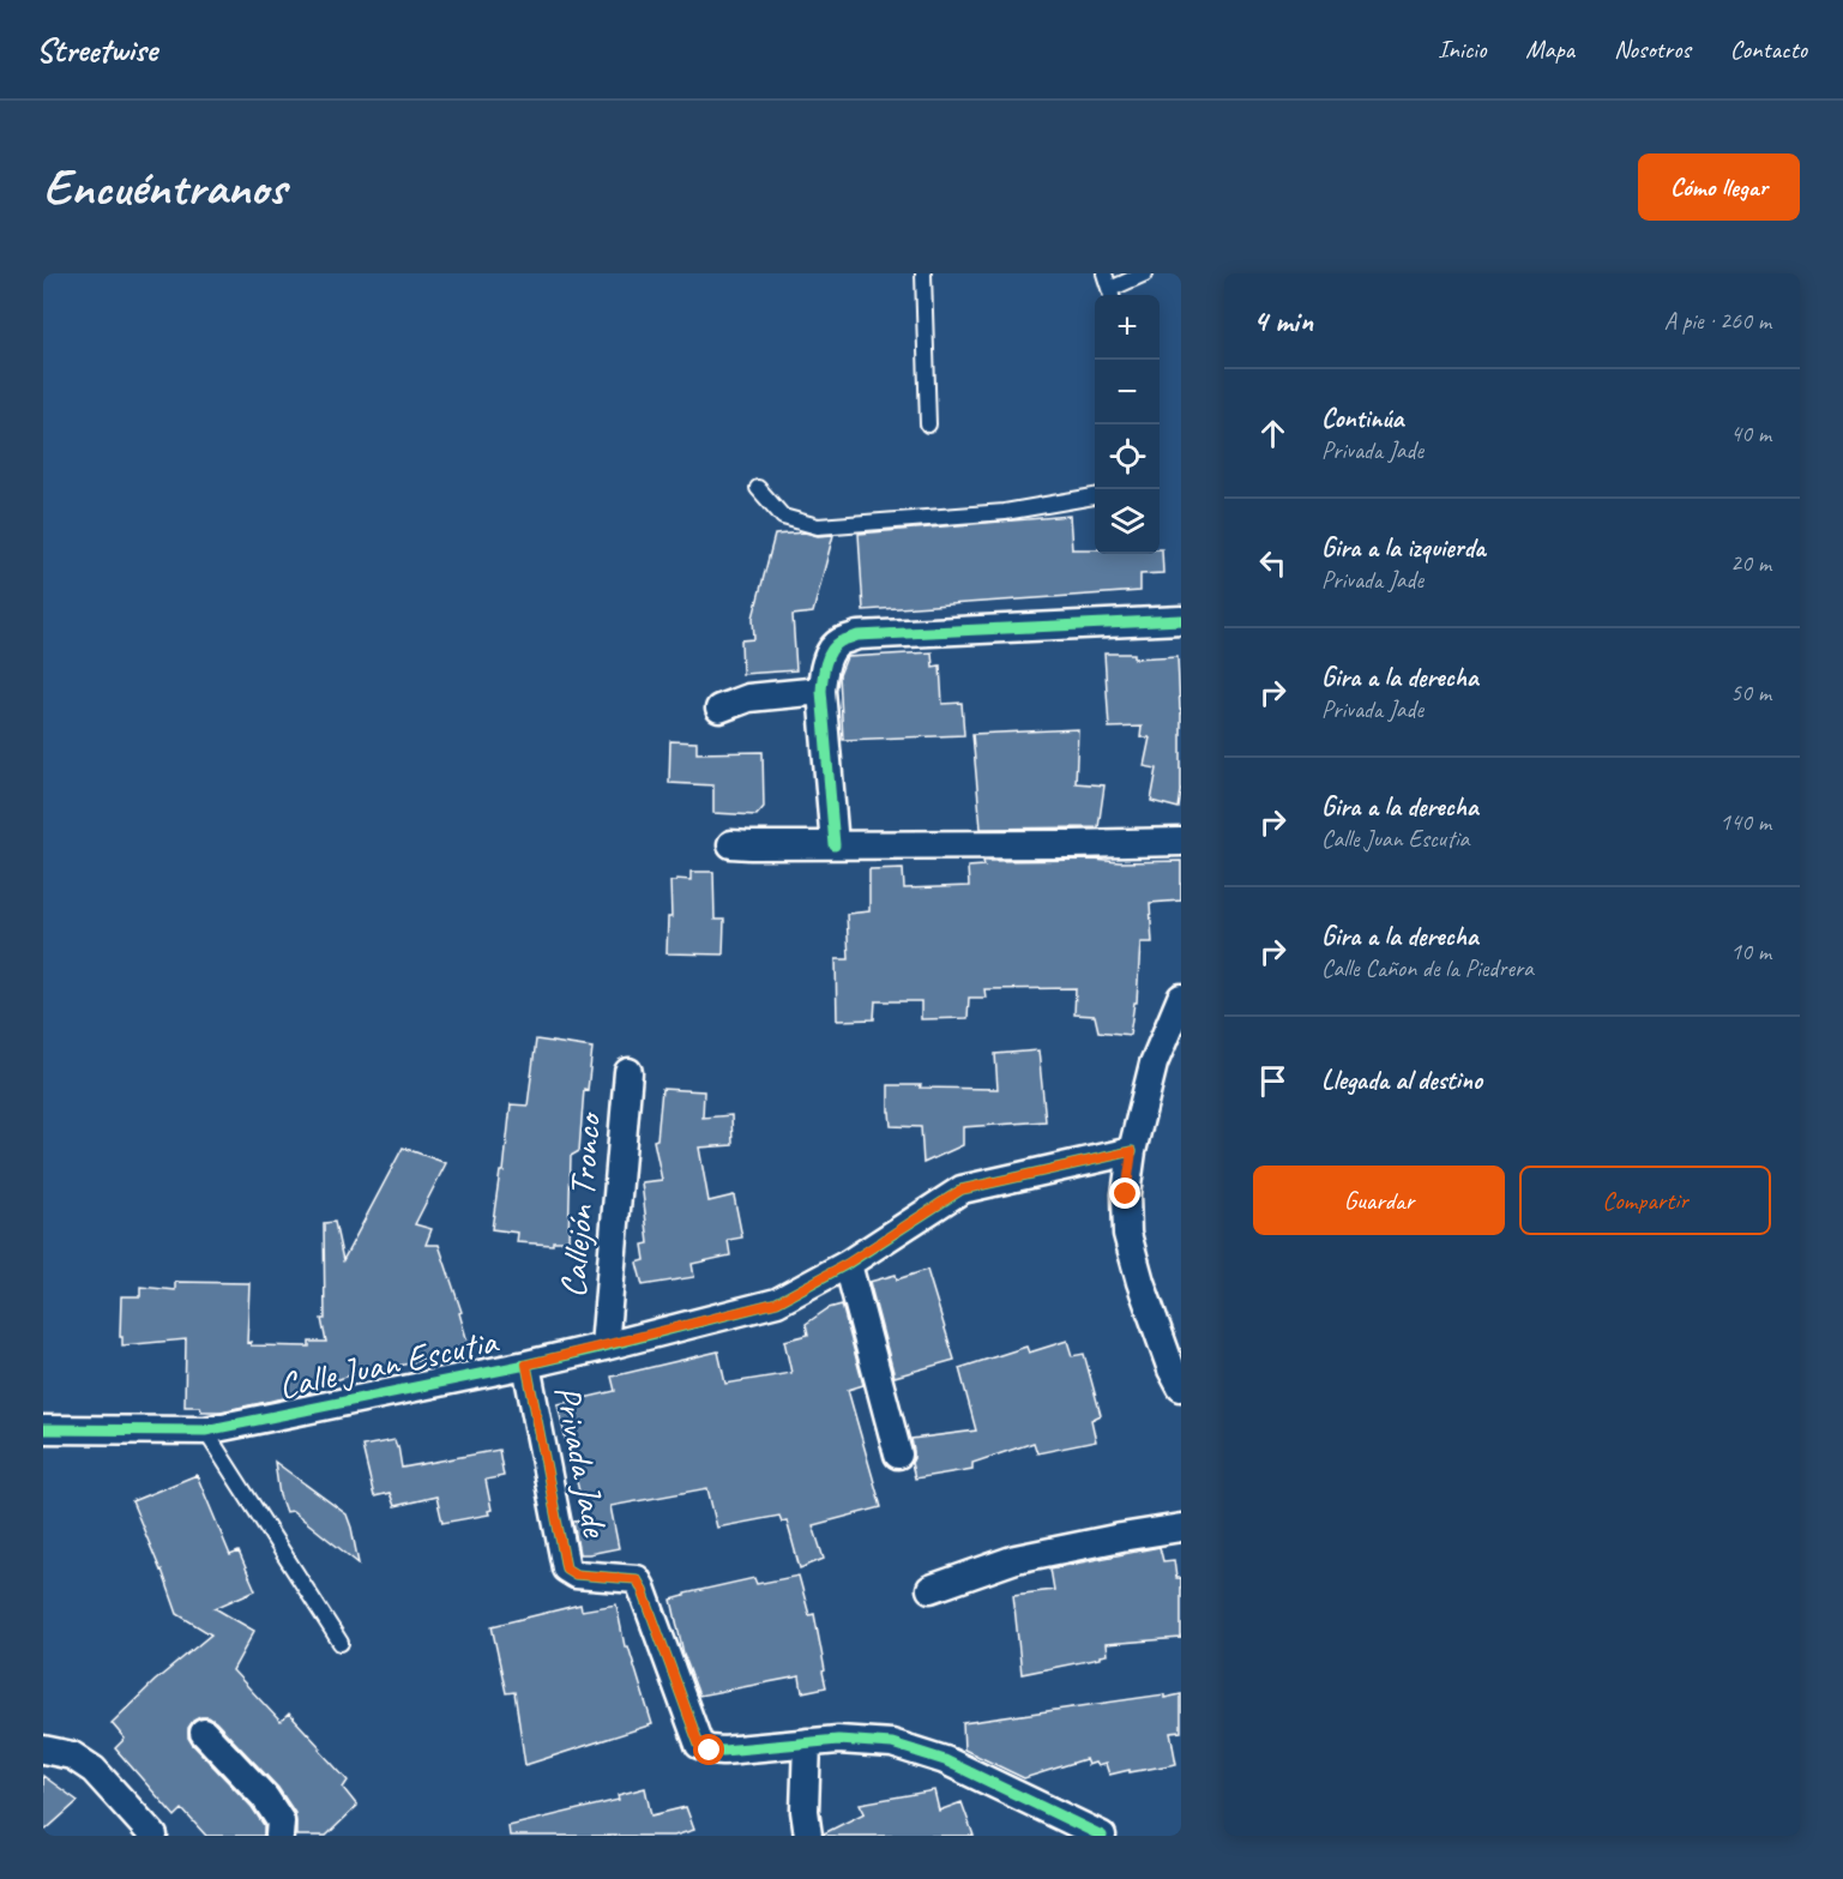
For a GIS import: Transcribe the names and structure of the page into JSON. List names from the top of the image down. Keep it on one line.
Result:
{"streets":{"street":["Callejón Tronco","Calle Juan Escutia","Privada Jade"]},"crossings":[["Callejón Tronco","Calle Juan Escutia"],["Calle Juan Escutia","Privada Jade"]],"page":{"header":"Streetwise","nav":["Inicio","Mapa","Nosotros","Contacto"],"buttons":["Cómo llegar",["Guardar","Compartir"]],"title":"Encuéntranos","heading":["4 min","A pie · 260 m"],"map_buttons":["+","−"],"list":[["Continúa","Privada Jade","40 m"],["Gira a la izquierda","Privada Jade","20 m"],["Gira a la derecha","Privada Jade","50 m"],["Gira a la derecha","Calle Juan Escutia","140 m"],["Gira a la derecha","Calle Cañon de la Piedrera","10 m"],"Llegada al destino"]}}
